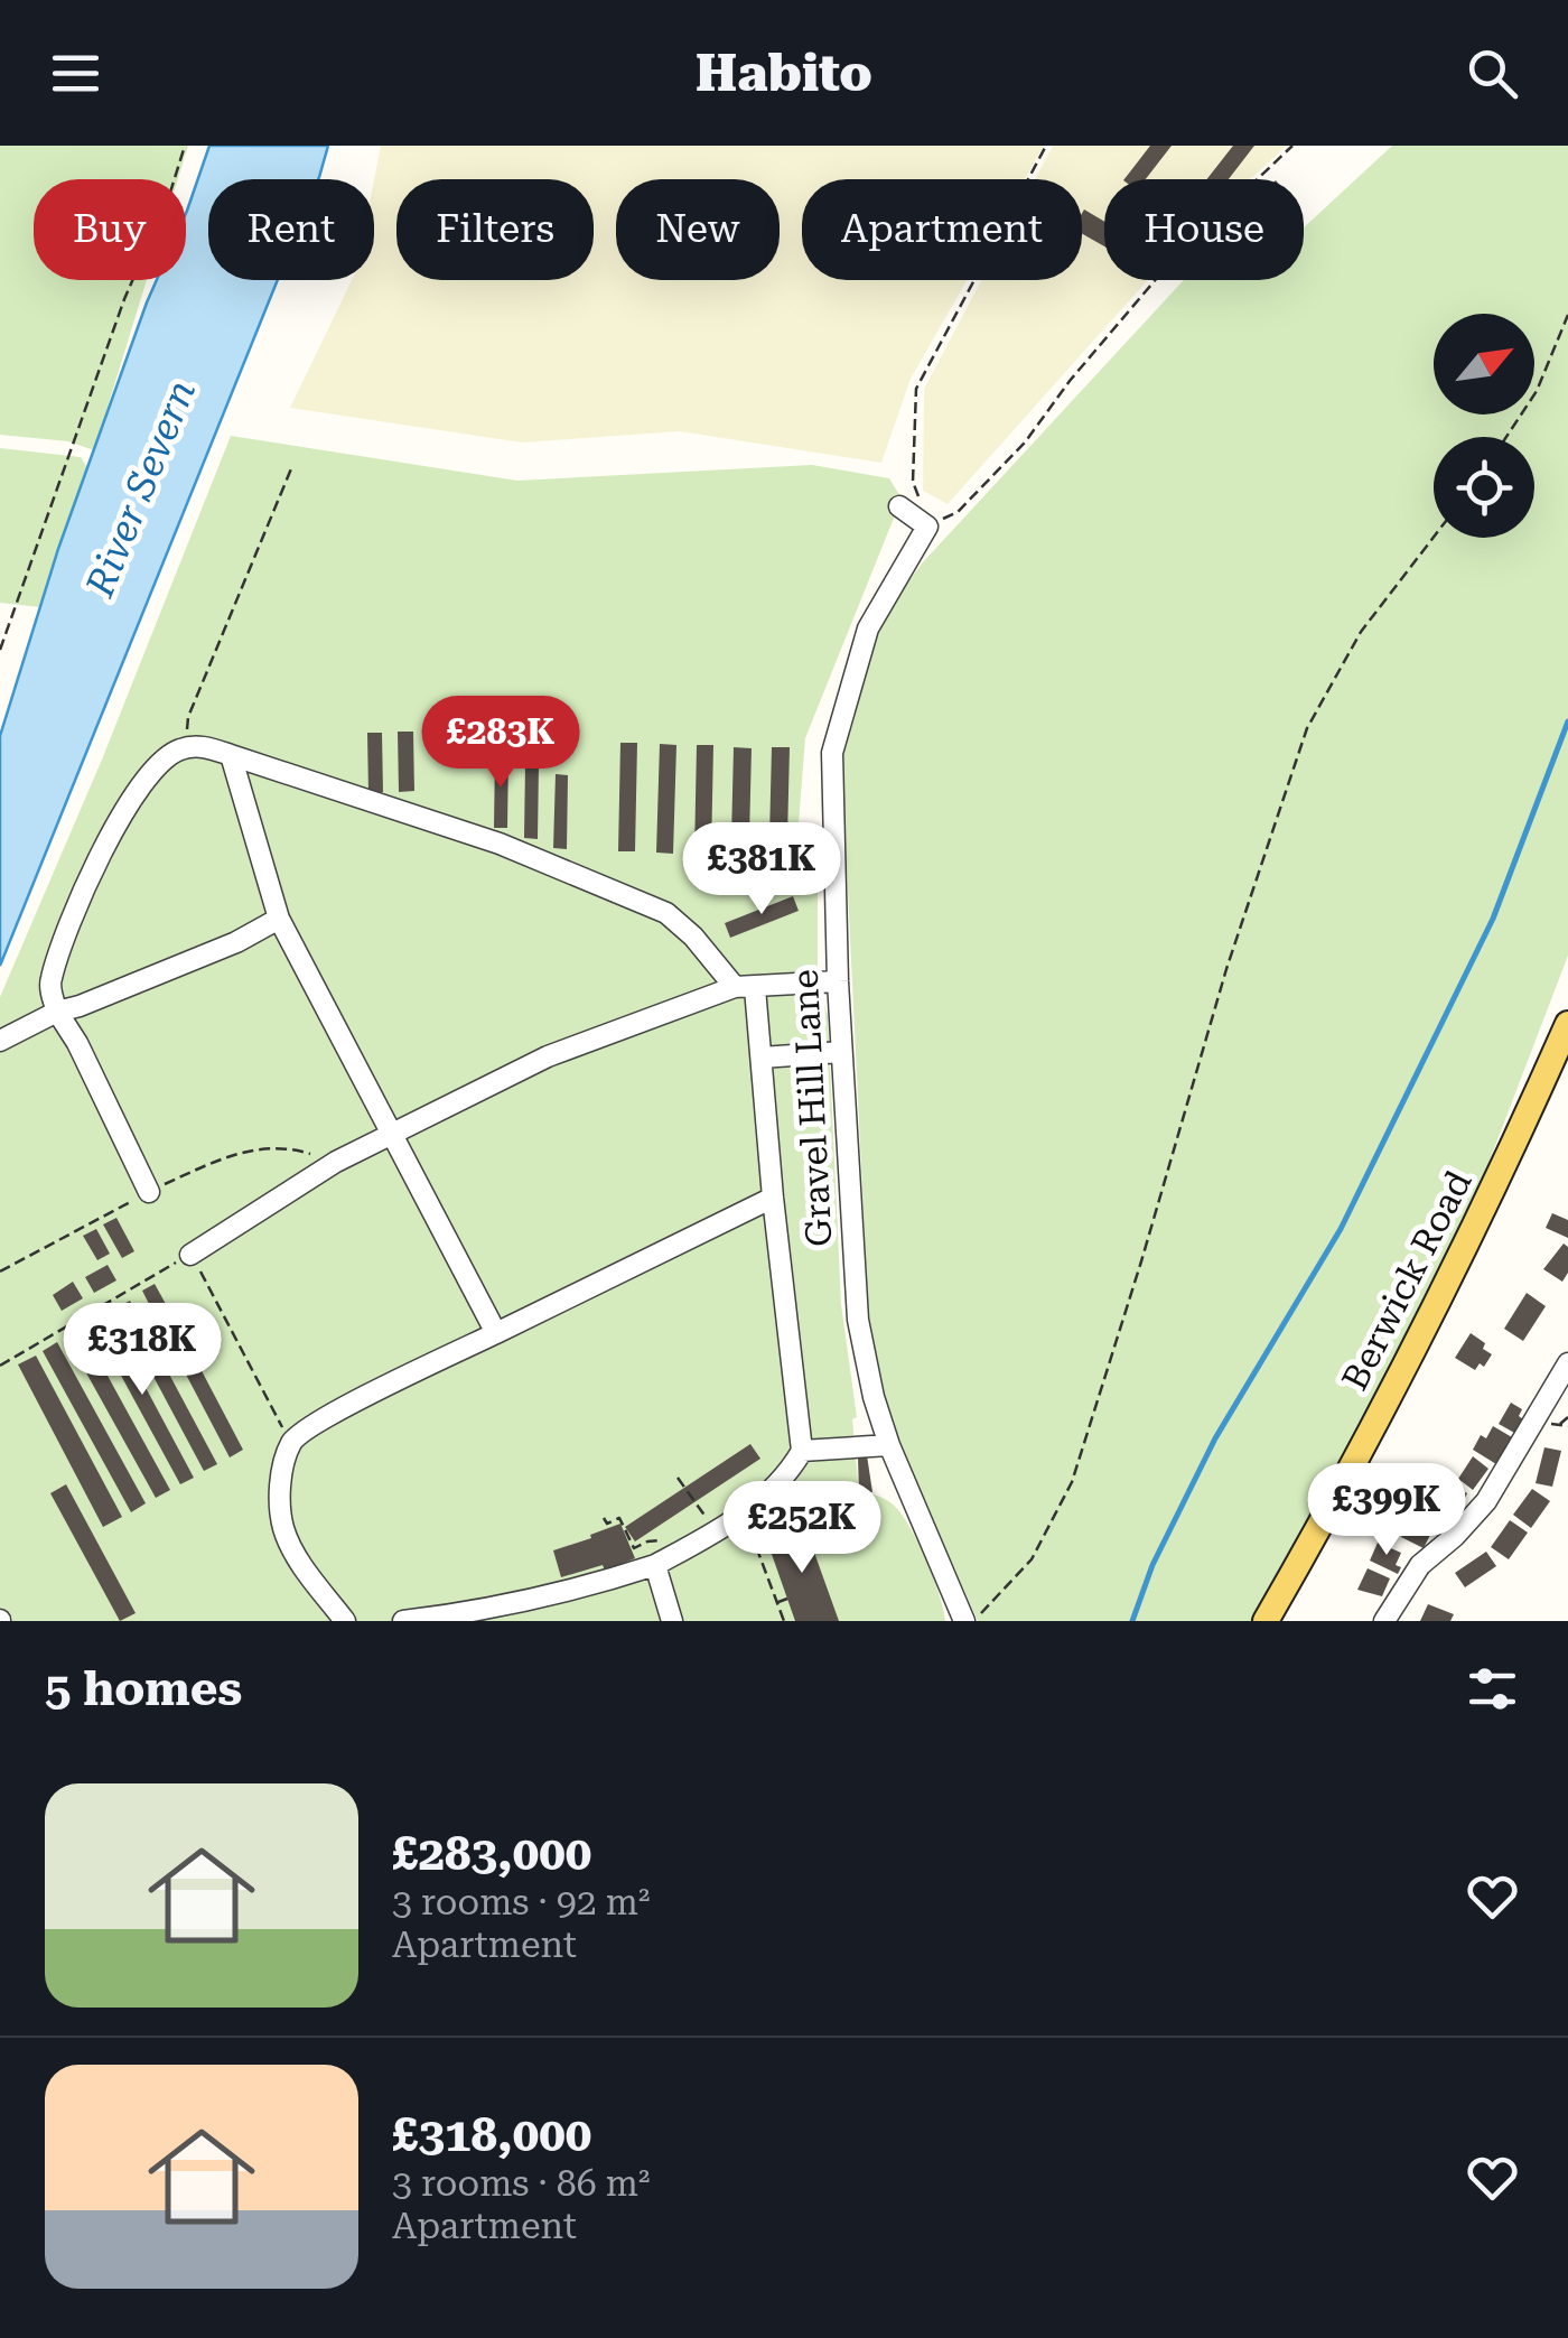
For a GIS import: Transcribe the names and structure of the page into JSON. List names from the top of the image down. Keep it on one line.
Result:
{"streets":{"main road":["Berwick Road"],"street":["Gravel Hill Lane"]},"water":["River Severn"],"north":"top right","page":{"header":"Habito","chip":["Buy","Rent","Filters","New","Apartment","House"],"price":["£283K","£381K","£318K","£399K","£252K"],"heading":"5 homes","list":[{"name":"£283,000","note":"3 rooms · 92 m² · Apartment"},{"name":"£318,000","note":"3 rooms · 86 m² · Apartment"}]}}
